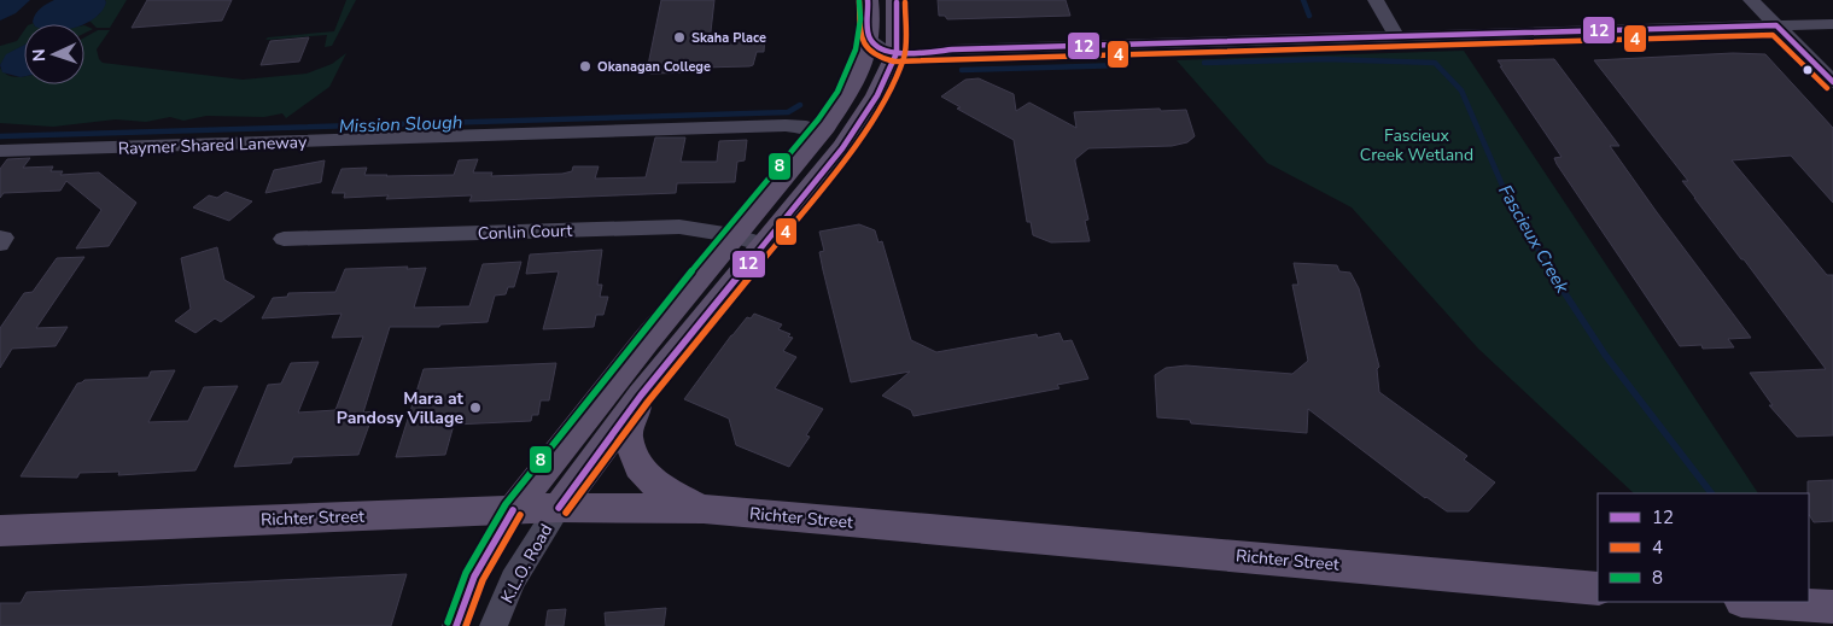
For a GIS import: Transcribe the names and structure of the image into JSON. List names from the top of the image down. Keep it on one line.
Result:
{"streets":{"main road":["Richter Street","K.L.O. Road"],"street":["Raymer Shared Laneway","Conlin Court"]},"crossings":[["Conlin Court","K.L.O. Road"],["Richter Street","K.L.O. Road"]],"water":["Mission Slough","Fascieux Creek"],"parks":["Fascieux Creek Wetland"],"places":["Skaha Place","Okanagan College","Mara at Pandosy Village"],"lines":["transit line 12","transit line 4","transit line 8"],"legend":["12","4","8"],"north":"left"}
